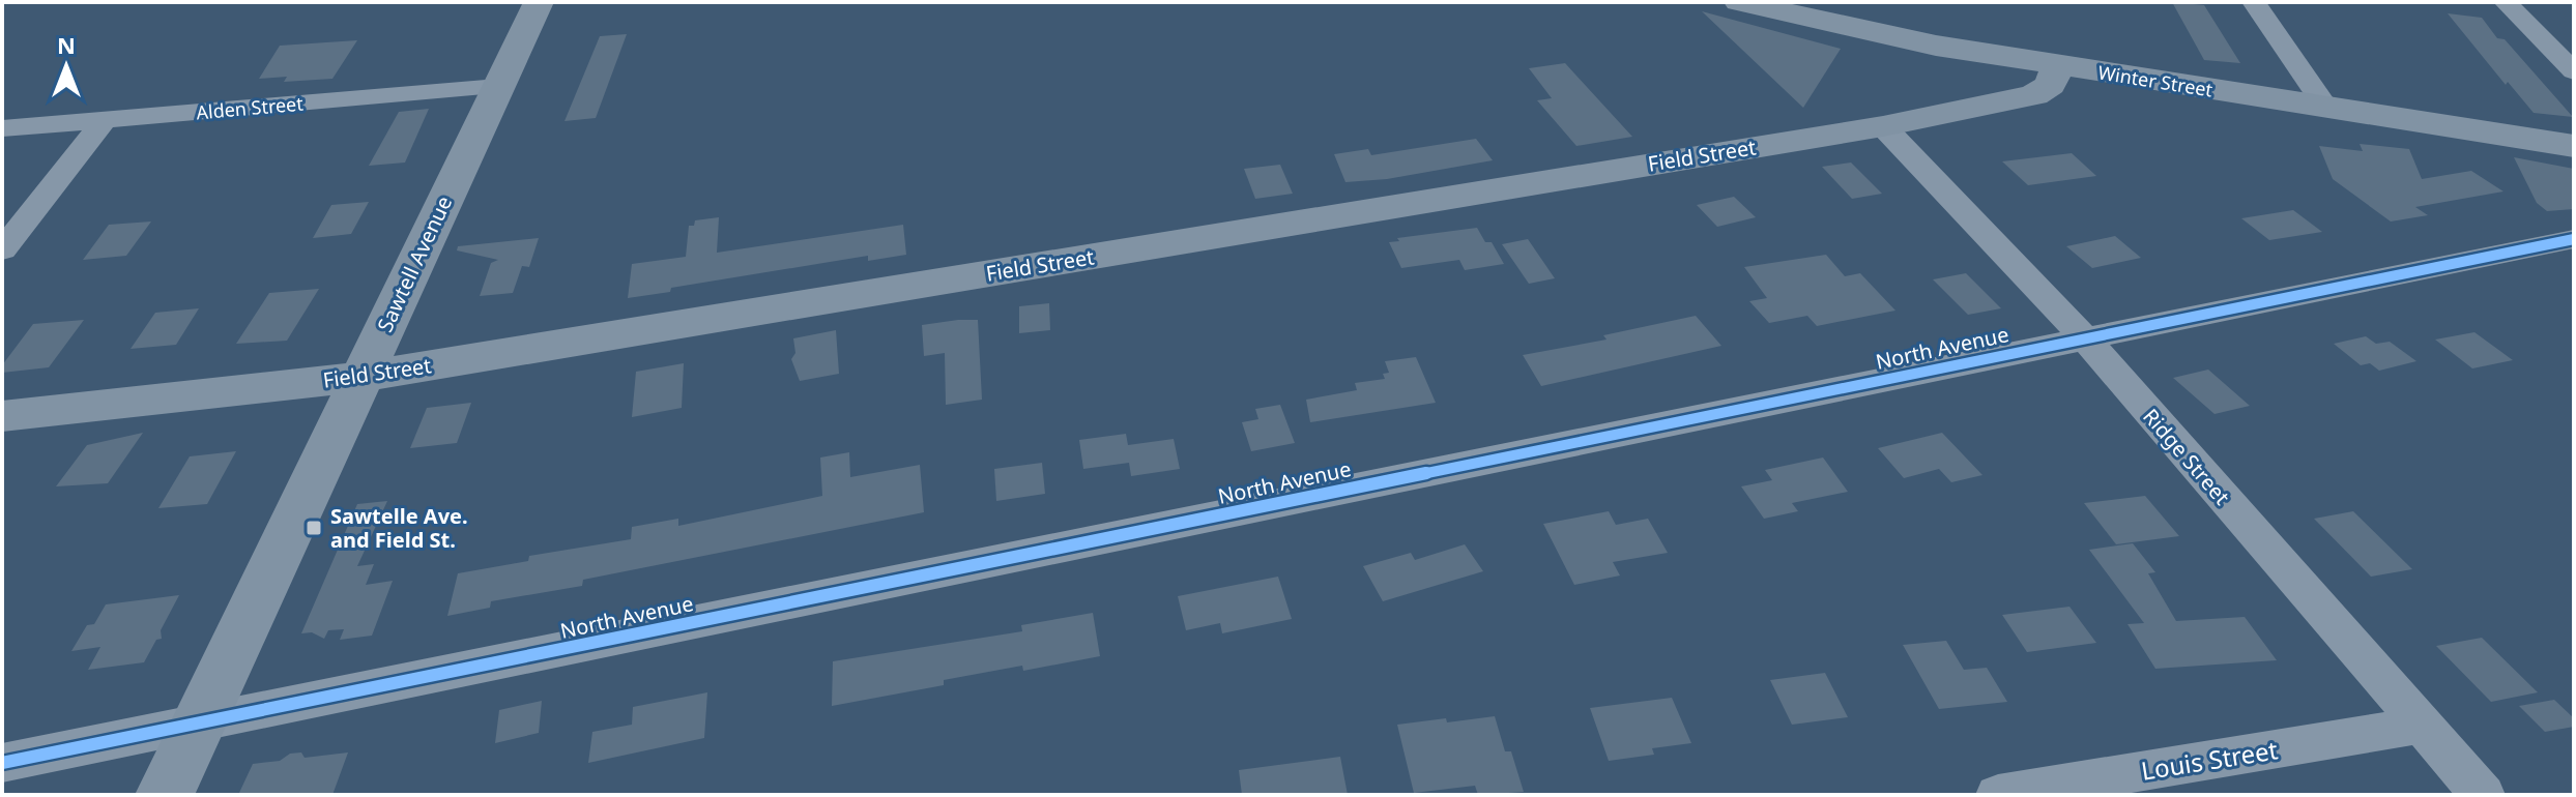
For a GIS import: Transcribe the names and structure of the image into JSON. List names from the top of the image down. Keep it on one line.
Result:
{"streets":{"street":["Winter Street","Alden Street","Field Street","Sawtell Avenue","North Avenue","Ridge Street","Louis Street"]},"crossings":[["Winter Street","Field Street"],["Alden Street","Sawtell Avenue"],["Field Street","Sawtell Avenue"],["Field Street","Ridge Street"],["Sawtell Avenue","North Avenue"],["North Avenue","Ridge Street"],["Ridge Street","Louis Street"]],"places":{"transit":["Sawtelle Ave. and Field St."]},"north":"top"}
